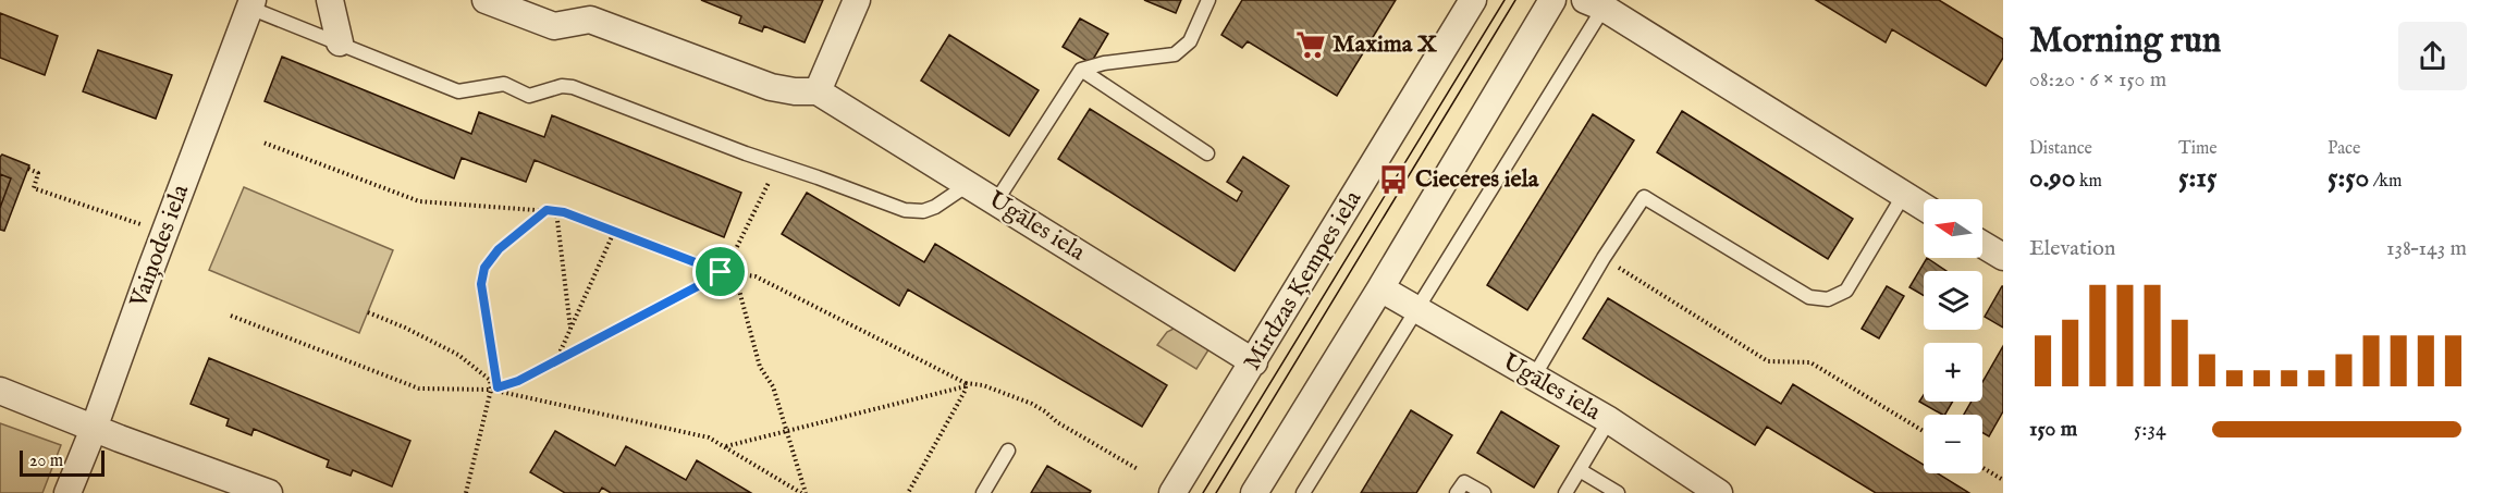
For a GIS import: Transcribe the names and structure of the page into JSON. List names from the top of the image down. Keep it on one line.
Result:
{"streets":{"street":["Ugāles iela","Vaiņodes iela","Mirdzas Ķempes iela"]},"crossings":[["Ugāles iela","Mirdzas Ķempes iela"]],"places":{"supermarket":["Maxima X"],"bus stop":["Cieceres iela"]},"scale_bar":"20 m","north":"left","page":{"heading":["Morning run","08:20 · 6 × 150 m"],"stats":[["Distance","0.90 km"],["Time","5:15"],["Pace","5:50 /km"]],"map_buttons":["+","−"],"chart":["Elevation","138–143 m"],"list":[{"name":"150 m","note":"5:34"}],"scale":"20 m"}}
